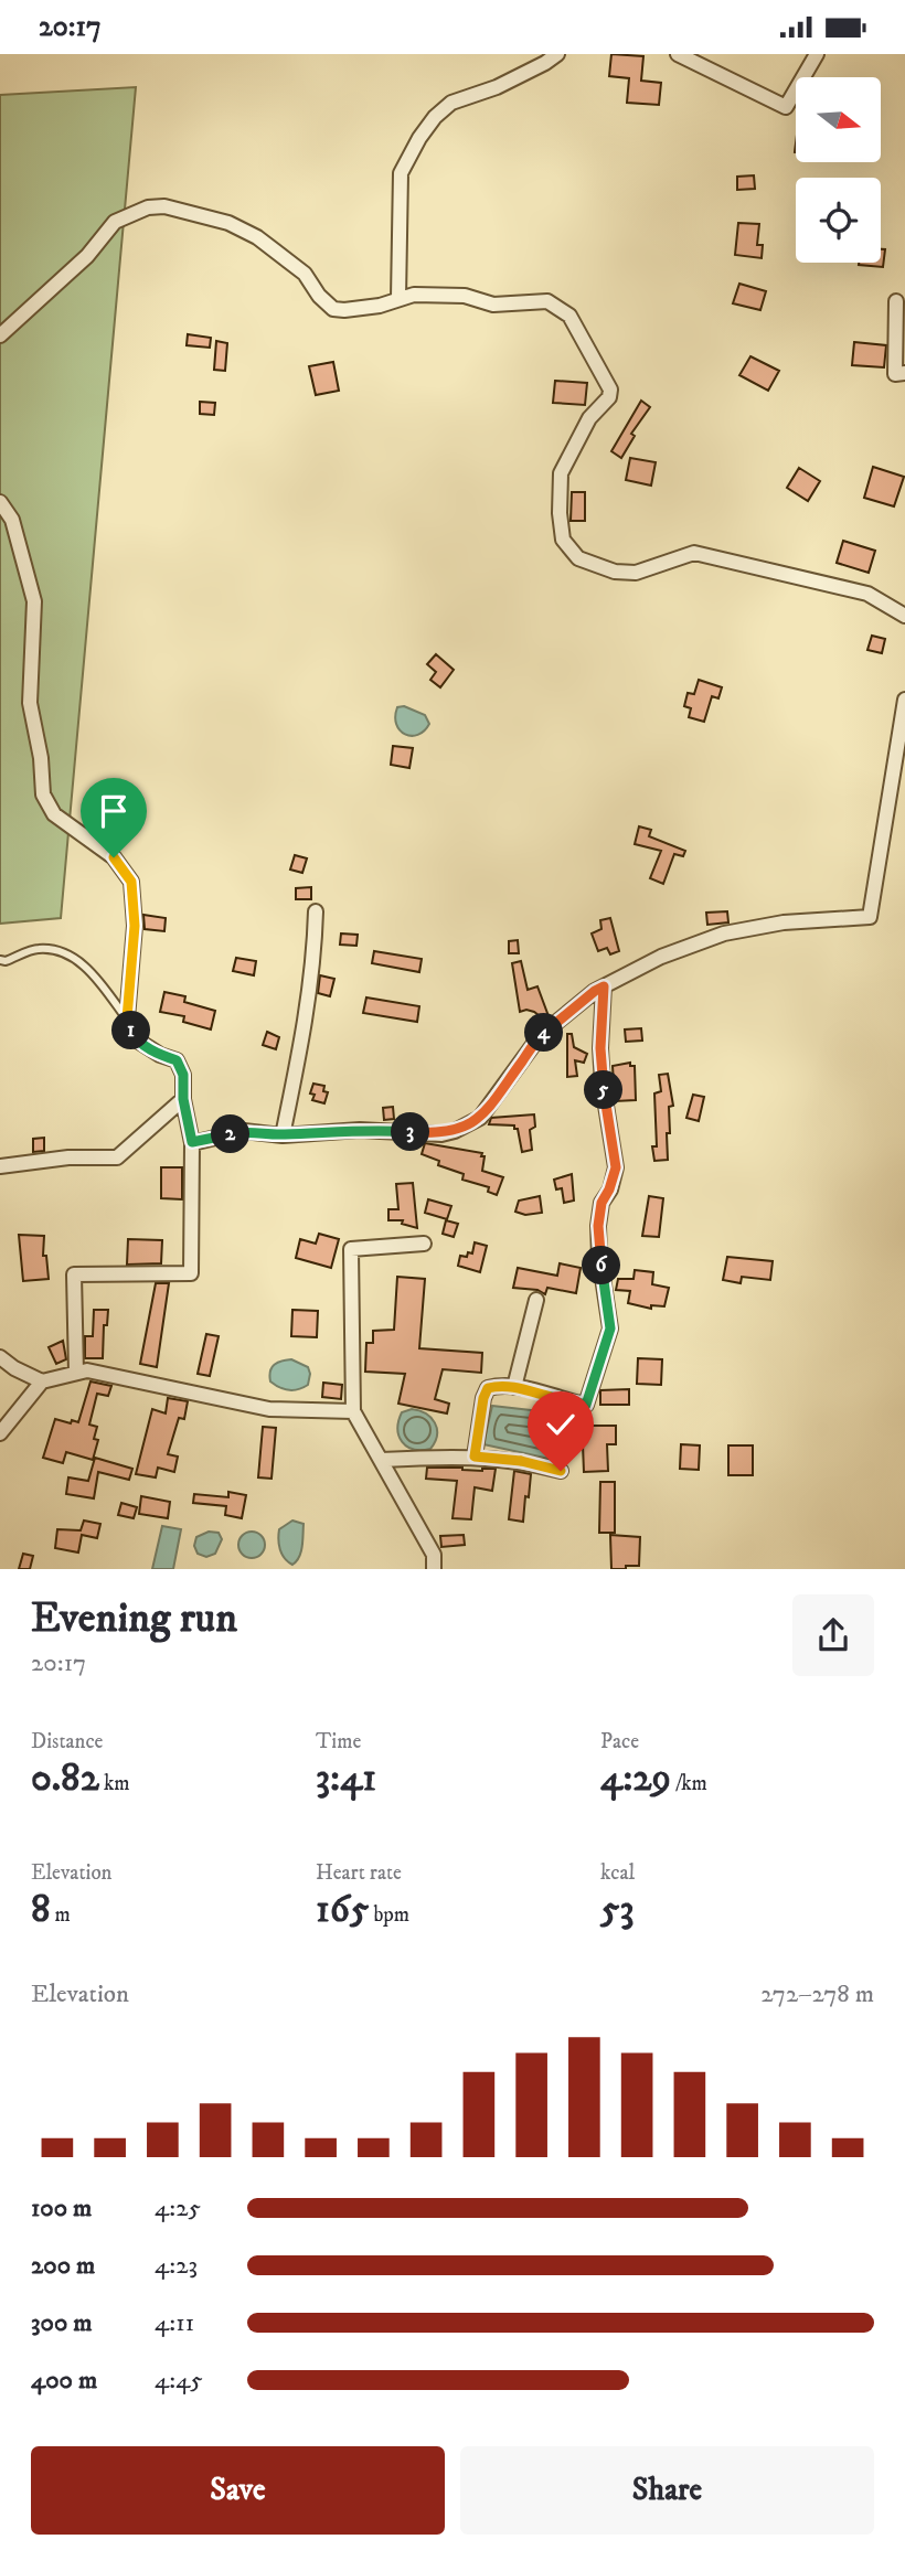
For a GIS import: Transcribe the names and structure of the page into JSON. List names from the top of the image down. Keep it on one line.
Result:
{"north":"right","page":{"status":"20:17","pins":["1","4","5","3","2","6"],"heading":["Evening run","20:17"],"stats":[["Distance","0.82 km"],["Time","3:41"],["Pace","4:29 /km"],["Elevation","8 m"],["Heart rate","165 bpm"],["kcal","53"]],"chart":["Elevation","272–278 m"],"list":[{"name":"100 m","note":"4:25"},{"name":"200 m","note":"4:23"},{"name":"300 m","note":"4:11"},{"name":"400 m","note":"4:45"}],"buttons":["Save","Share"]}}
